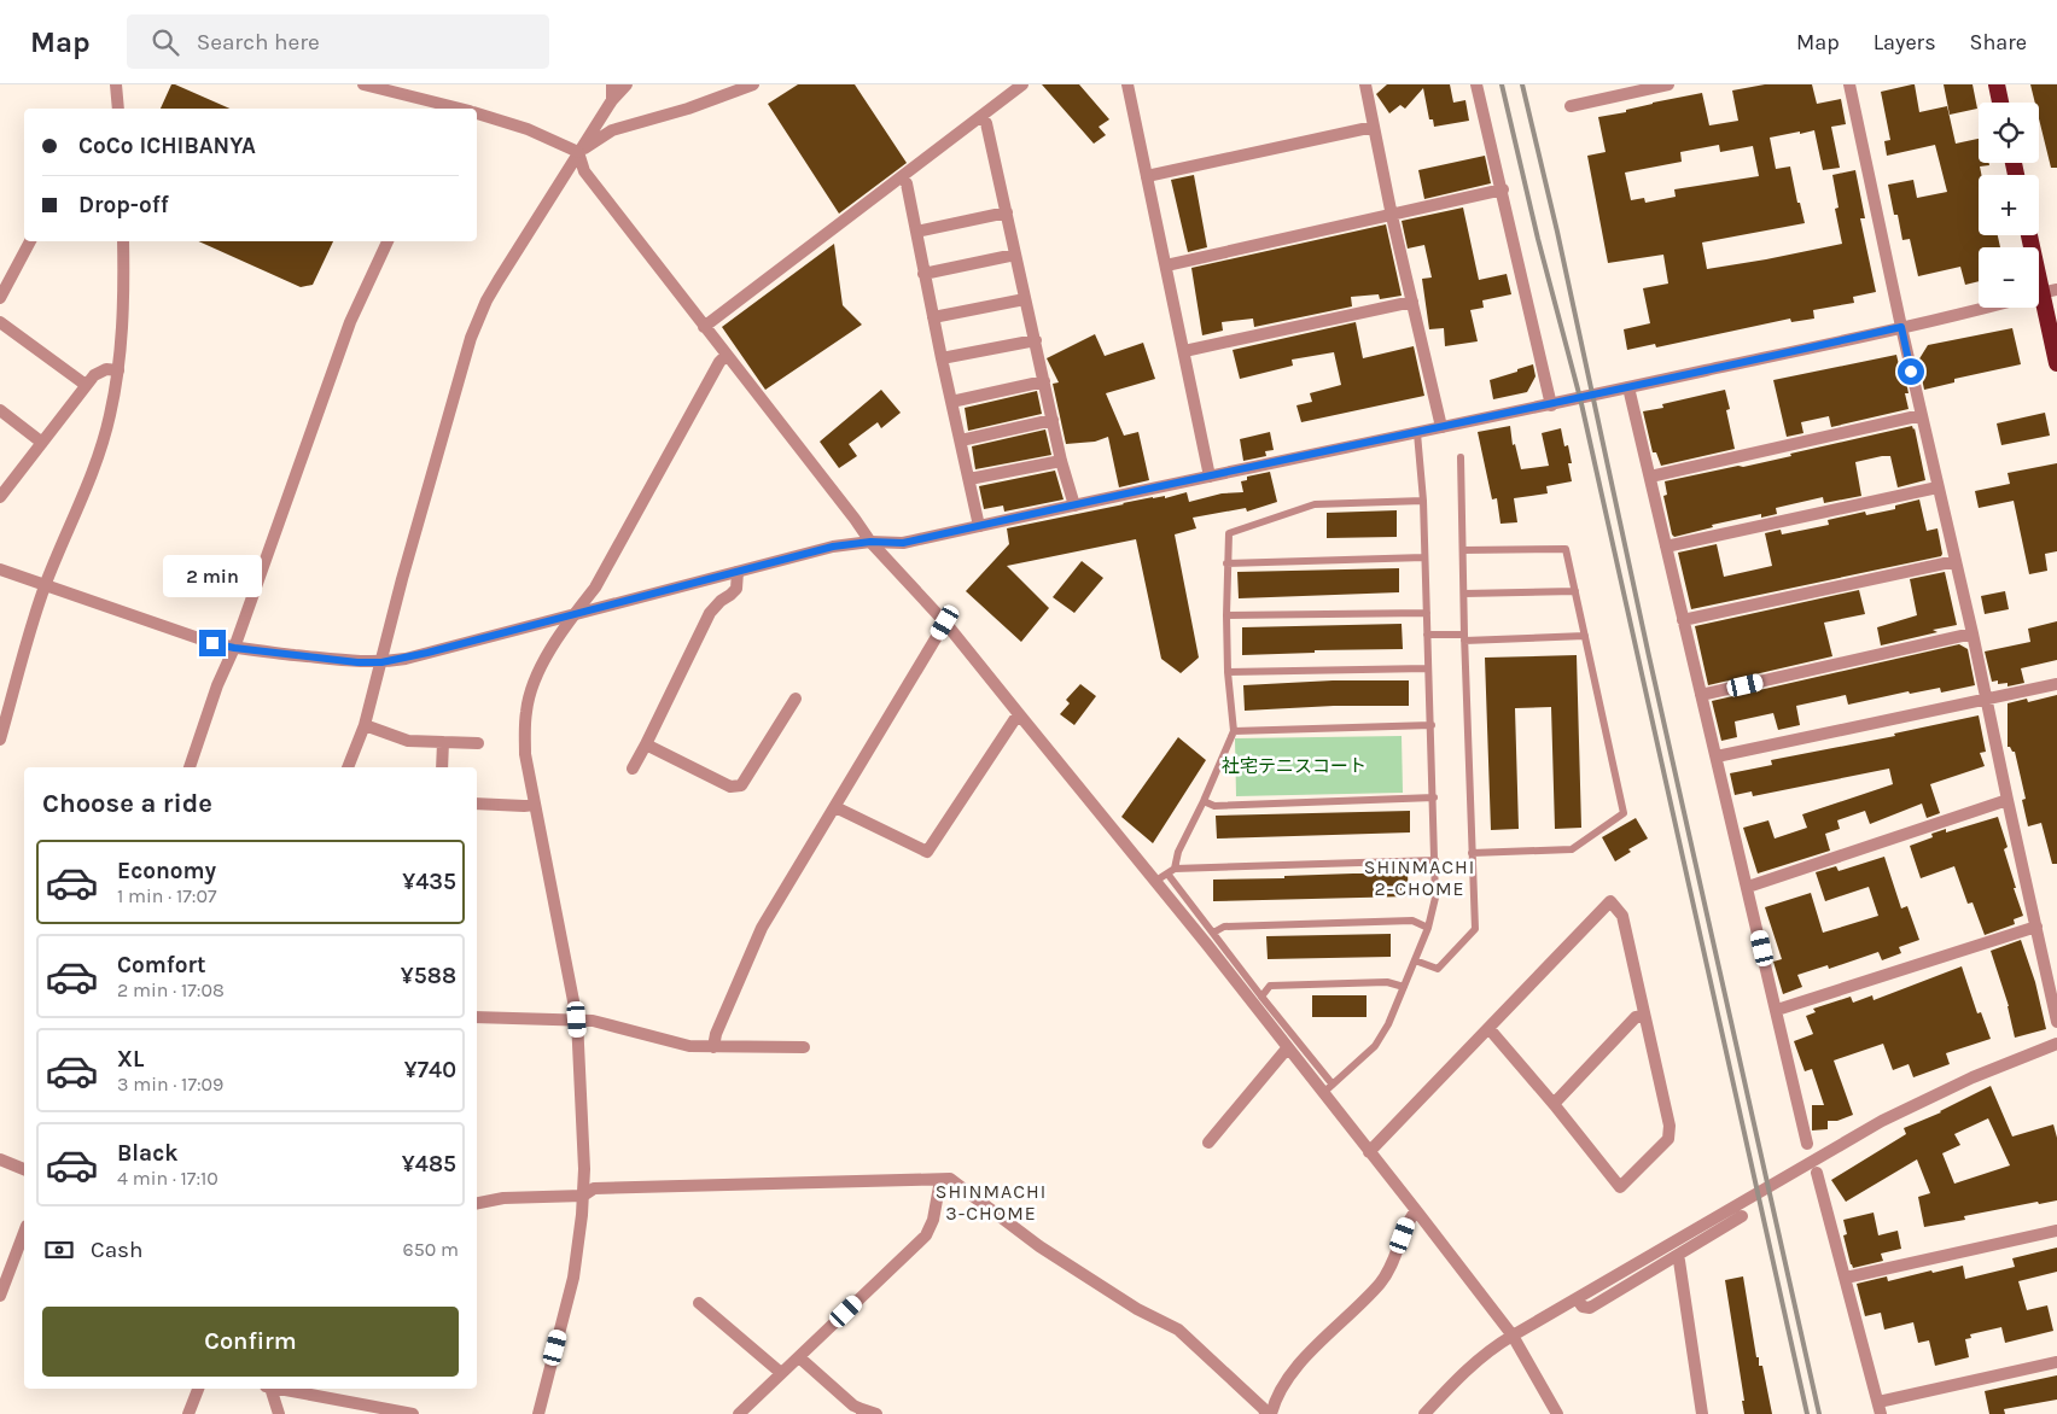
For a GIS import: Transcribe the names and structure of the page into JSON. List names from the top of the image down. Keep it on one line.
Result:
{"districts":["SHINMACHI 2-CHOME","SHINMACHI 3-CHOME"],"parks":["社宅テニスコート"],"page":{"header":"Map","search":"Search here","nav":["Map","Layers","Share"],"map_buttons":["+","−"],"banner":["CoCo ICHIBANYA","Drop-off"],"bubble":"2 min","heading":"Choose a ride","list":[{"name":"Economy","note":"1 min · 17:07","value":"¥435"},{"name":"Comfort","note":"2 min · 17:08","value":"¥588"},{"name":"XL","note":"3 min · 17:09","value":"¥740"},{"name":"Black","note":"4 min · 17:10","value":"¥485"}],"pay":["Cash","650 m"],"buttons":"Confirm"}}
